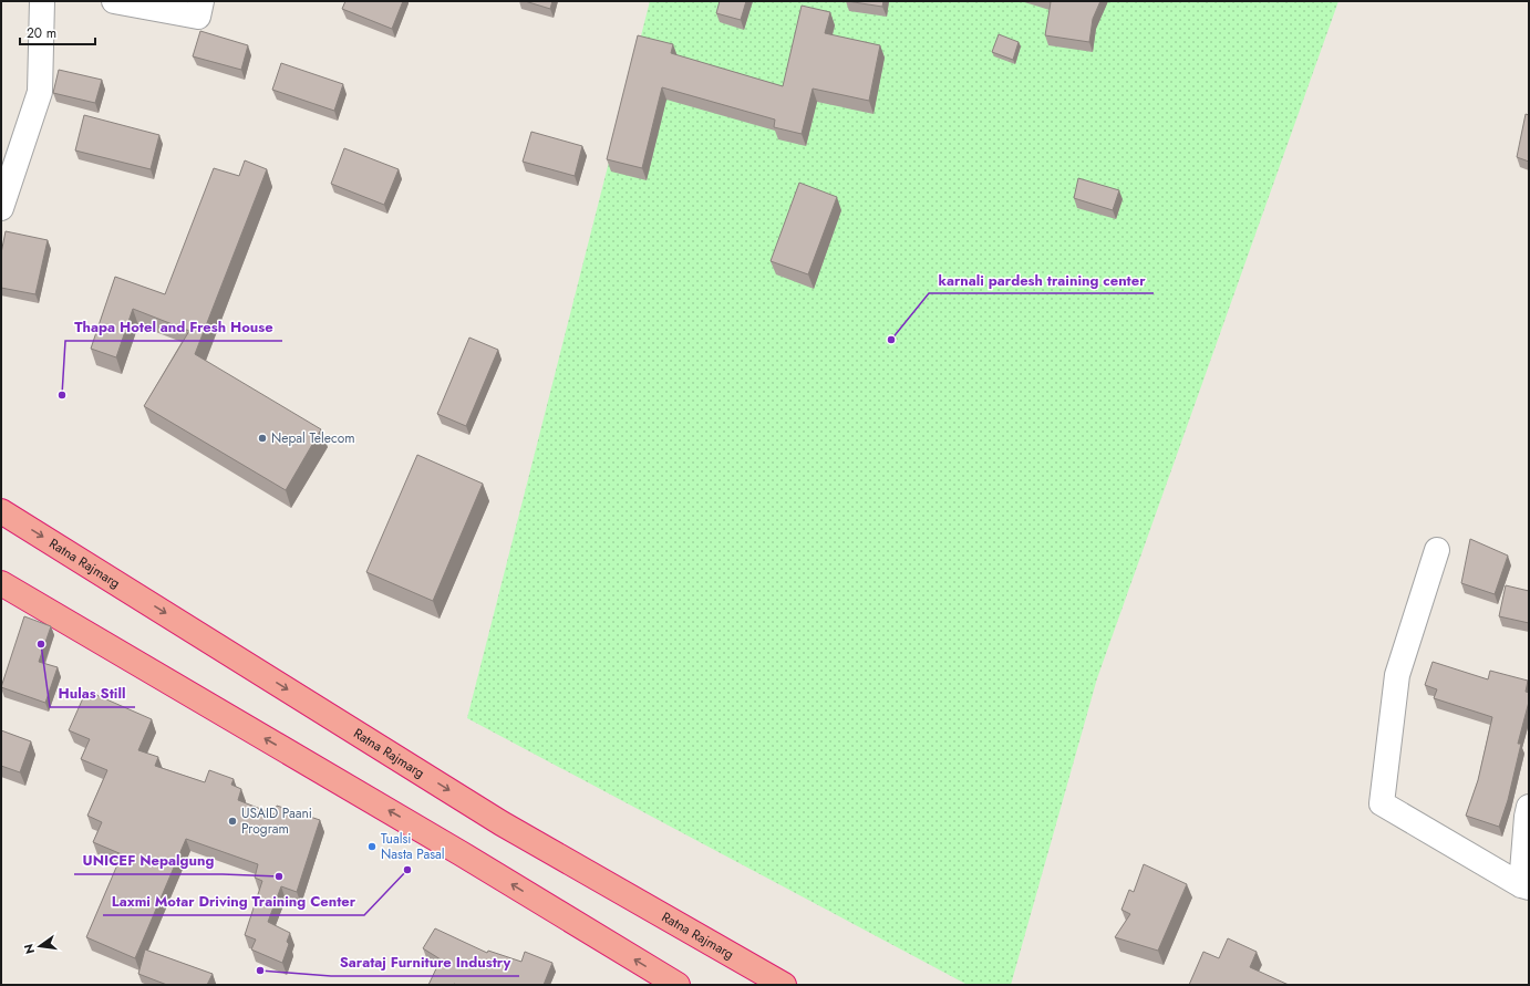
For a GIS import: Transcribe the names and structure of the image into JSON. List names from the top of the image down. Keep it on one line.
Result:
{"streets":{"highway":["Ratna Rajmarg"]},"places":["karnali pardesh training center","Thapa Hotel and Fresh House","Nepal Telecom","Hulas Still","USAID Paani Program","Tualsi Nasta Pasal","Laxmi Motar Driving Training Center","UNICEF Nepalgung","Sarataj Furniture Industry"],"scale_bar":"20 m","north":"left"}
